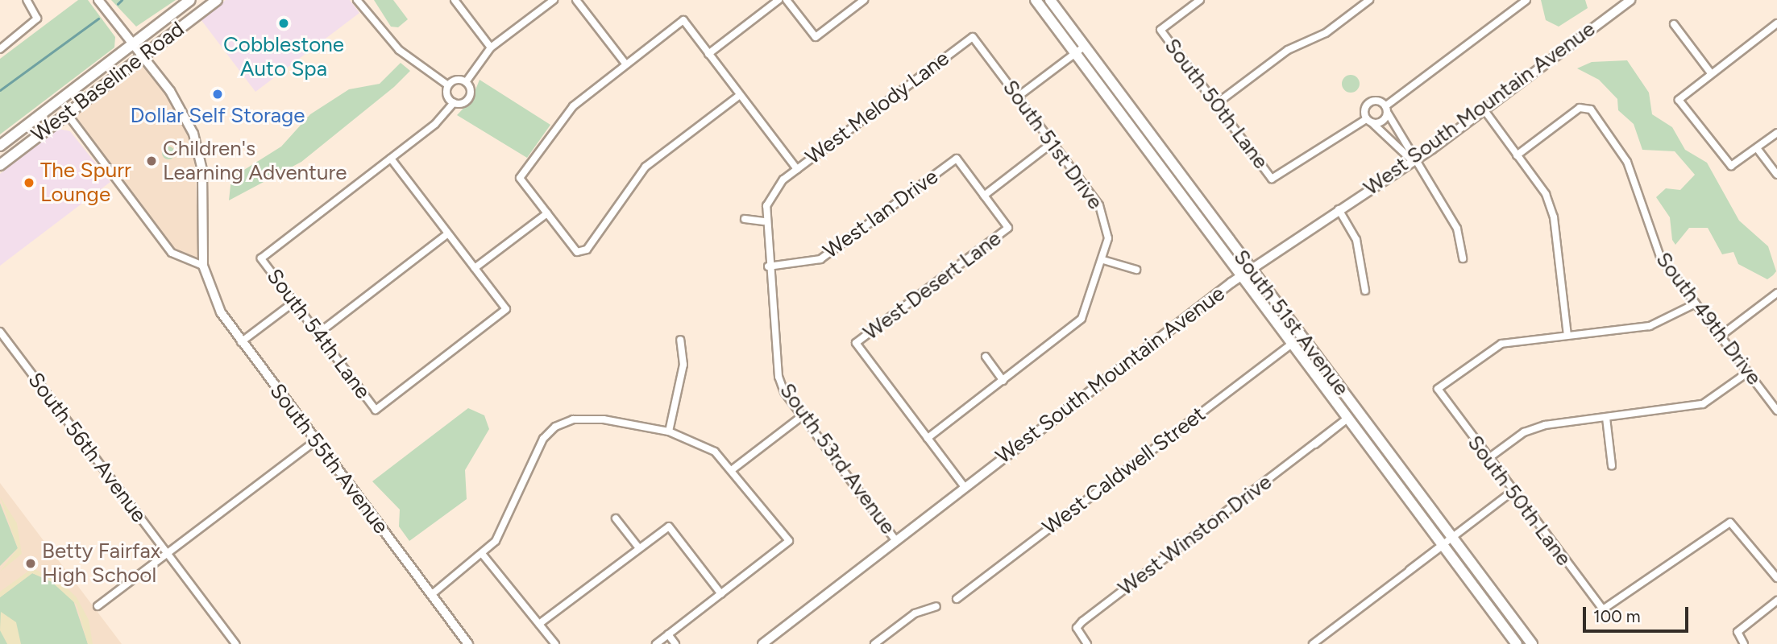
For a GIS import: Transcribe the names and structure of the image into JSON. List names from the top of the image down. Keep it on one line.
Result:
{"streets":{"main road":["West Baseline Road","South 51st Avenue"],"street":["South 50th Lane","West Melody Lane","West South Mountain Avenue","South 51st Drive","West Ian Drive","West Desert Lane","South 49th Drive","South 54th Lane","South 56th Avenue","South 55th Avenue","South 53rd Avenue","West Caldwell Street","West Winston Drive"]},"crossings":[["West Baseline Road","South 55th Avenue"],["West Melody Lane","South 51st Drive"],["West Melody Lane","South 53rd Avenue"],["West South Mountain Avenue","South 51st Avenue"],["West South Mountain Avenue","South 53rd Avenue"],["South 51st Drive","West Desert Lane"],["West Ian Drive","West Desert Lane"],["West Ian Drive","South 53rd Avenue"],["South 51st Avenue","West Caldwell Street"],["South 51st Avenue","West Winston Drive"]],"places":["Cobblestone Auto Spa","Dollar Self Storage","Children's Learning Adventure","The Spurr Lounge","Betty Fairfax High School"],"scale_bar":"100 m"}
